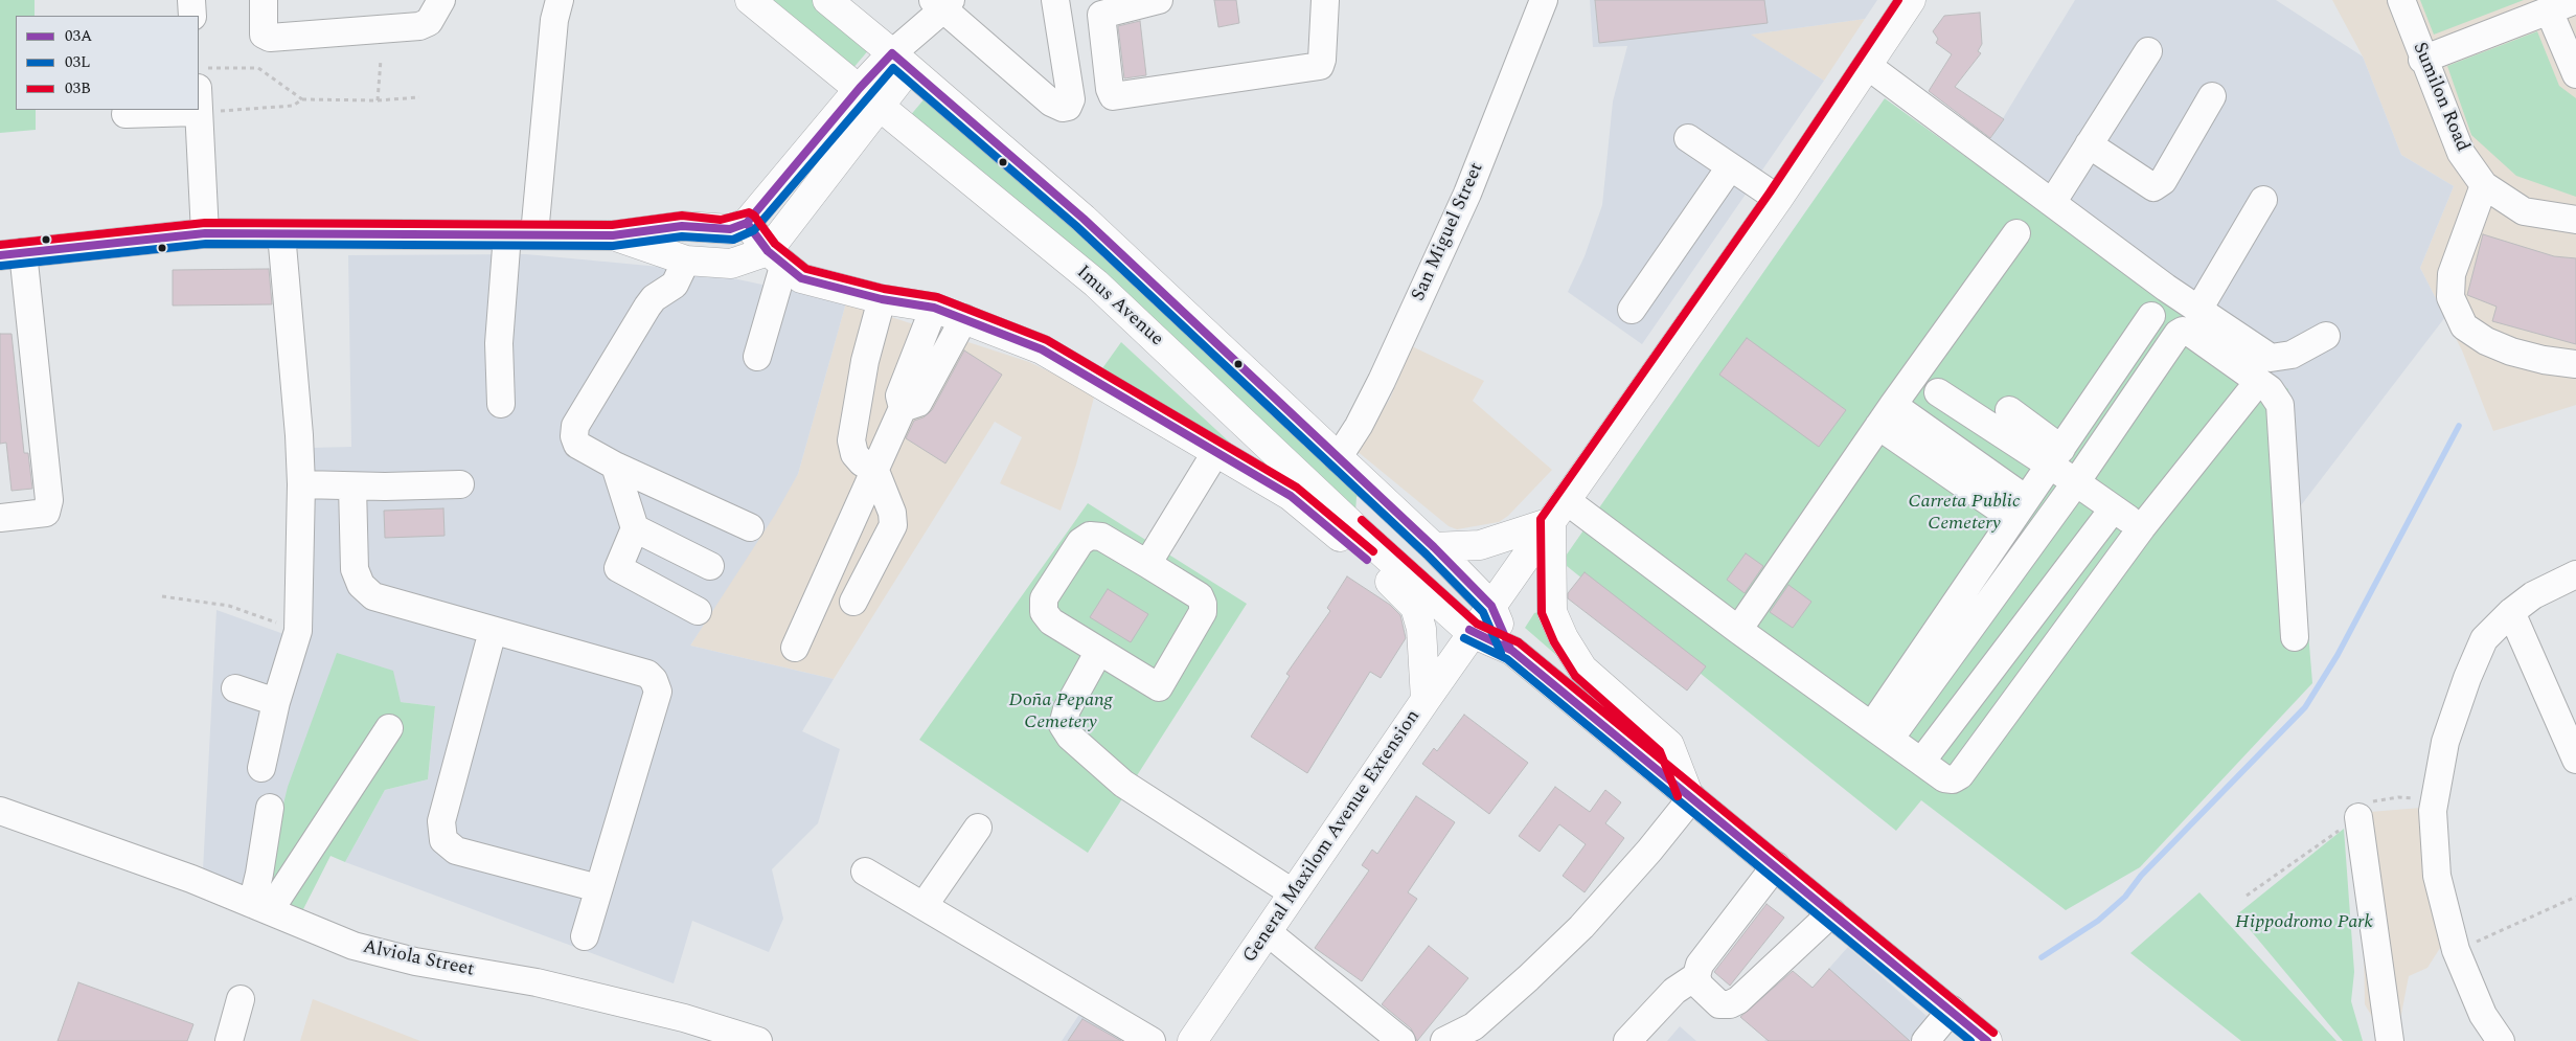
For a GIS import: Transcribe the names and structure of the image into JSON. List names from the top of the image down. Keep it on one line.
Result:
{"streets":{"main road":["Imus Avenue","General Maxilom Avenue Extension"],"street":["Sumilon Road","San Miguel Street","Alviola Street"]},"crossings":[["Imus Avenue","General Maxilom Avenue Extension"]],"parks":["Carreta Public Cemetery","Doña Pepang Cemetery","Hippodromo Park"],"lines":["transit line 03B","transit line 03A","transit line 03L"],"legend":["03A","03L","03B"]}
